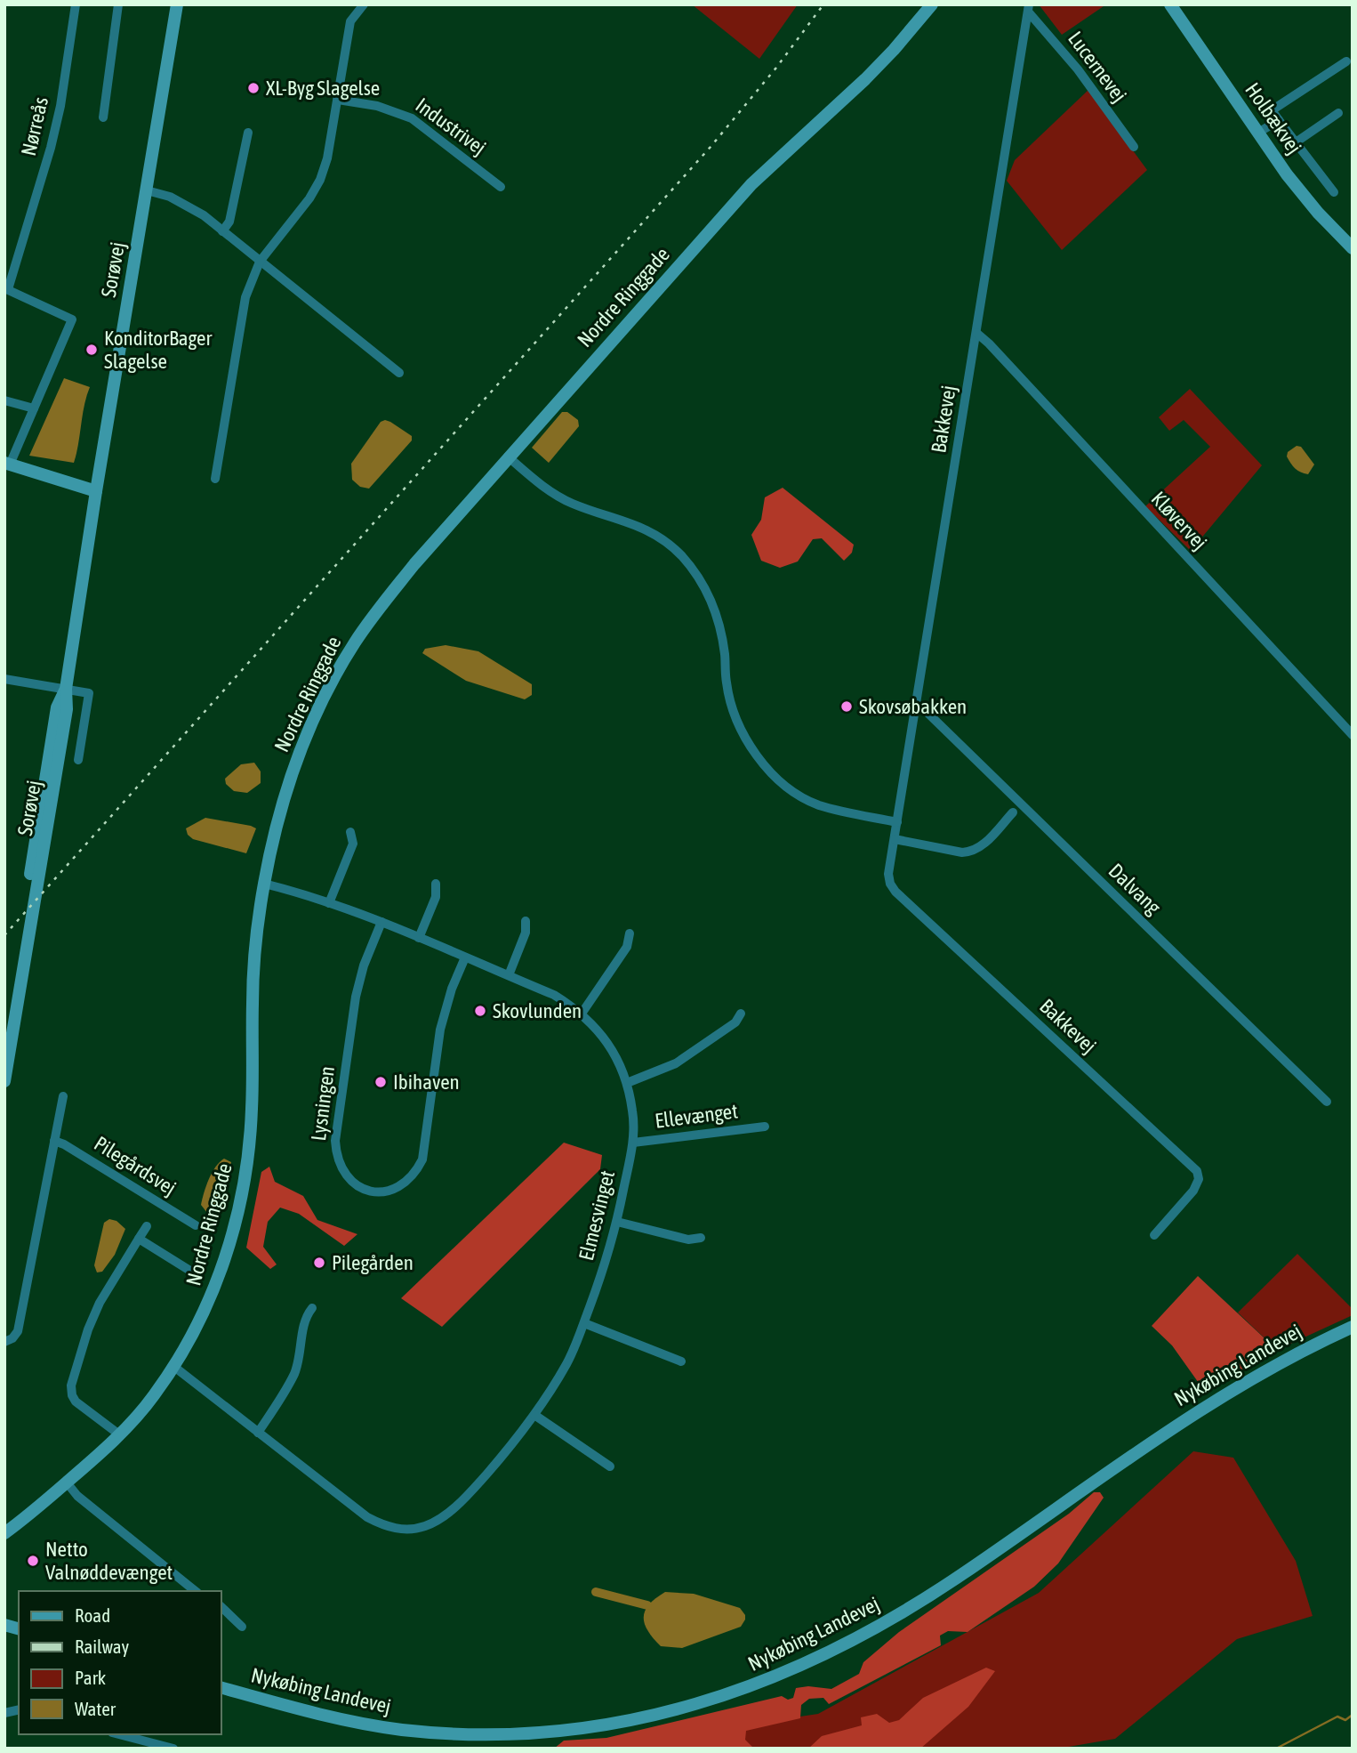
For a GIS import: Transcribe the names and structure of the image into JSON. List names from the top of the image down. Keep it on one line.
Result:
{"streets":{"street":["Lucernevej","Holbækvej","Nørreås","Industrivej","Sorøvej","Nordre Ringgade","Bakkevej","Kløvervej","Dalvang","Lysningen","Ellevænget","Pilegårdsvej","Elmesvinget","Nykøbing Landevej"]},"crossings":[["Lucernevej","Bakkevej"],["Nordre Ringgade","Elmesvinget"],["Bakkevej","Kløvervej"],["Bakkevej","Dalvang"],["Lysningen","Elmesvinget"],["Ellevænget","Elmesvinget"]],"places":["XL-Byg Slagelse","KonditorBager Slagelse","Skovsøbakken","Skovlunden","Ibihaven","Pilegården","Netto Valnøddevænget"],"legend":["Road","Railway","Park","Water"]}
